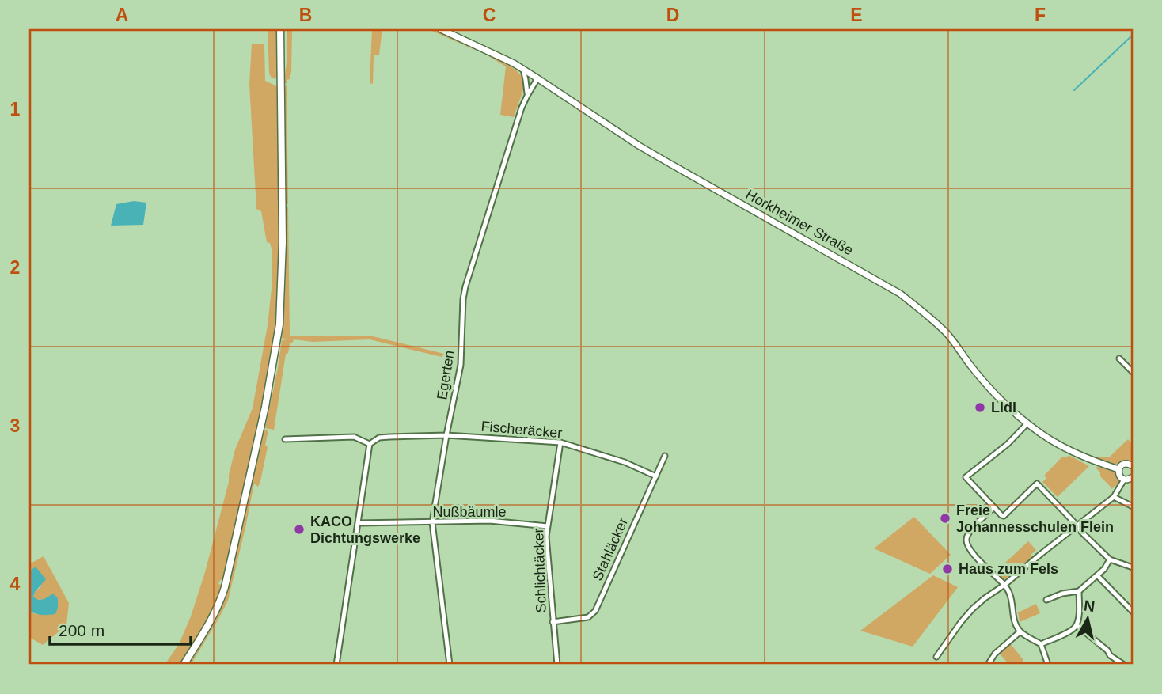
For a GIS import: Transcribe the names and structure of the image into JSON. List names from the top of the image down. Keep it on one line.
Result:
{"streets":{"main road":["Horkheimer Straße"],"street":["Egerten","Fischeräcker","Nußbäumle","Stahläcker","Schlichtäcker"]},"crossings":[["Horkheimer Straße","Egerten"],["Egerten","Fischeräcker"],["Egerten","Nußbäumle"],["Fischeräcker","Stahläcker"],["Fischeräcker","Schlichtäcker"],["Nußbäumle","Schlichtäcker"],["Stahläcker","Schlichtäcker"]],"places":["Lidl","Freie Johannesschulen Flein","KACO Dichtungswerke","Haus zum Fels"],"scale_bar":"200 m","north":"top","grid":{"columns":["A","B","C","D","E","F"],"rows":["1","2","3","4"]}}
